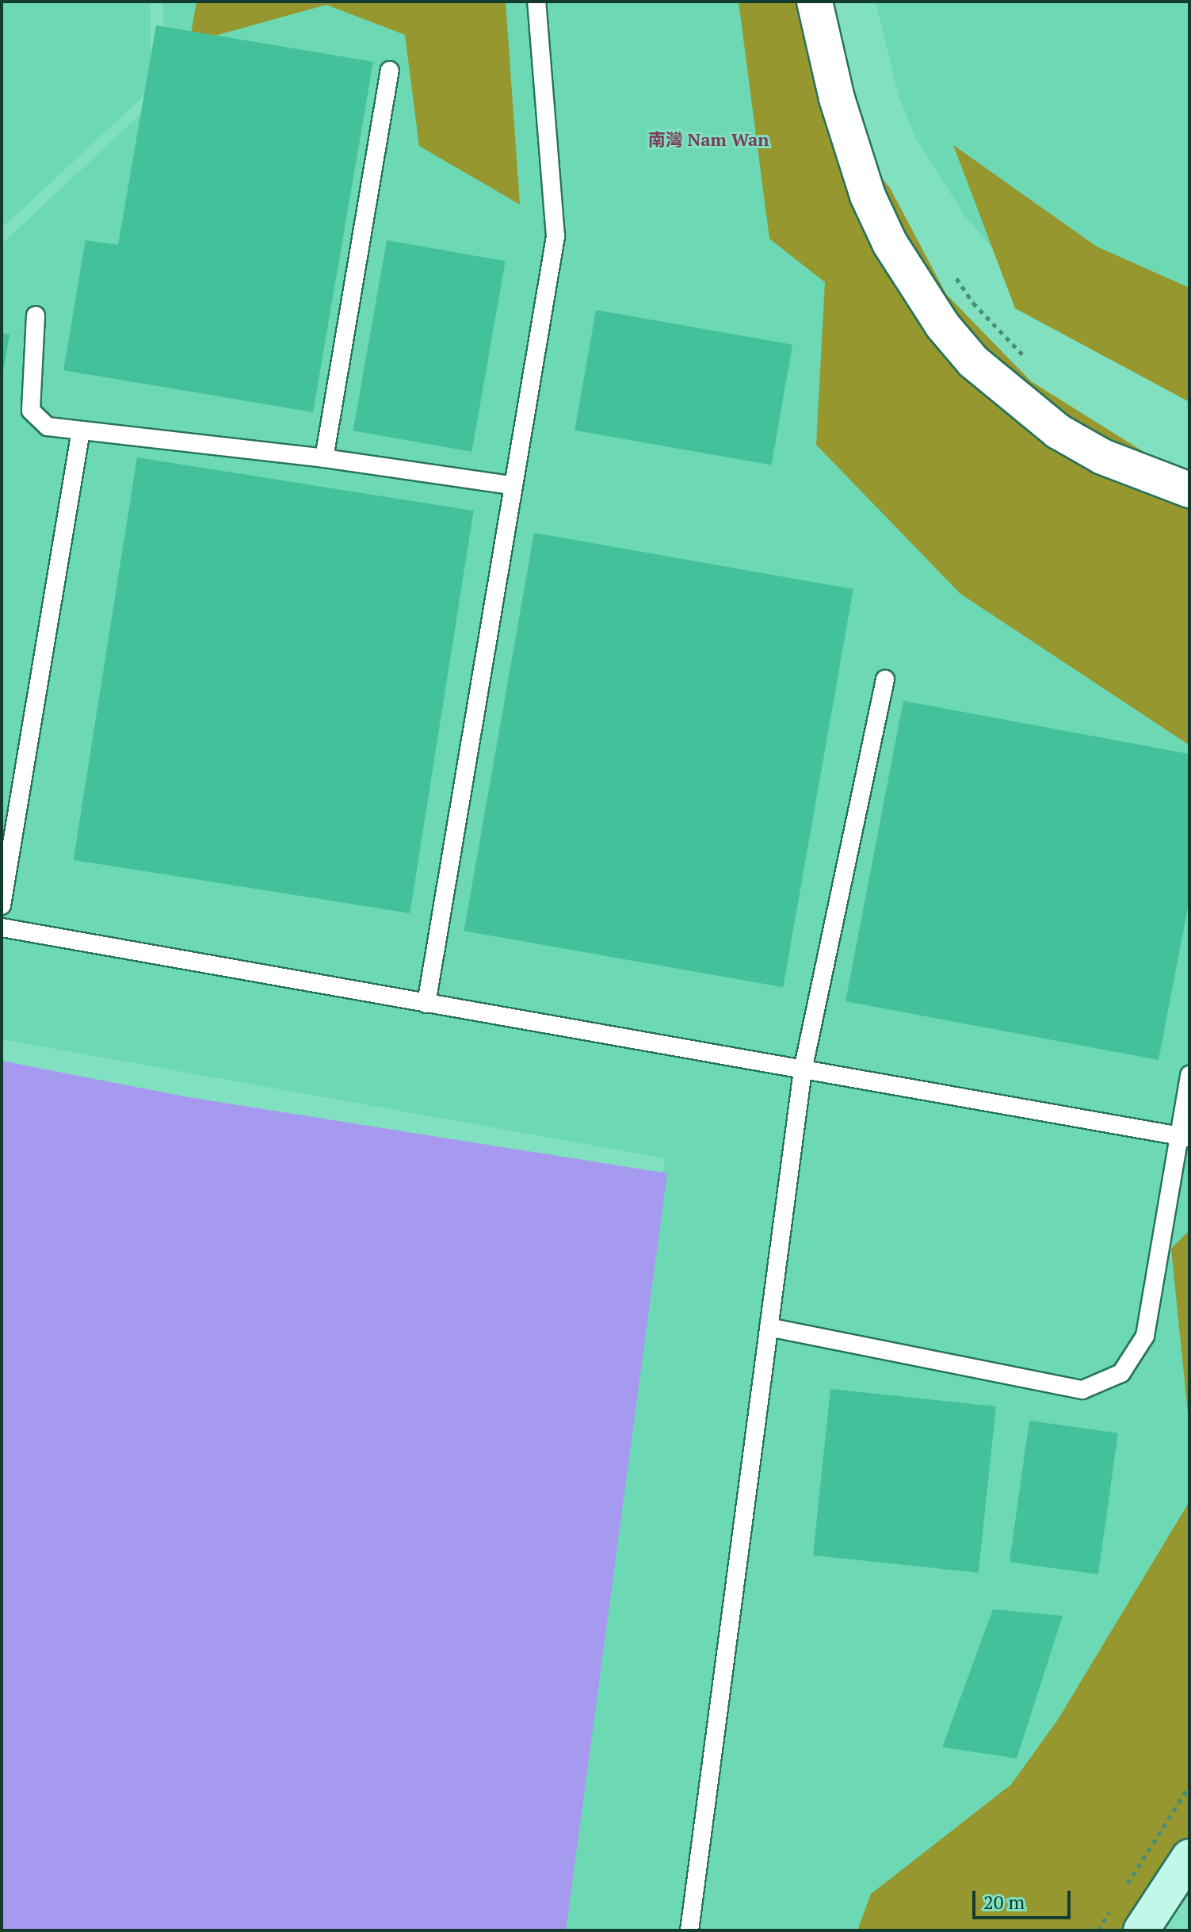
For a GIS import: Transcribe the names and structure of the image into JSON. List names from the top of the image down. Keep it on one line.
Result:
{"districts":["南灣 Nam Wan"],"scale_bar":"20 m"}
